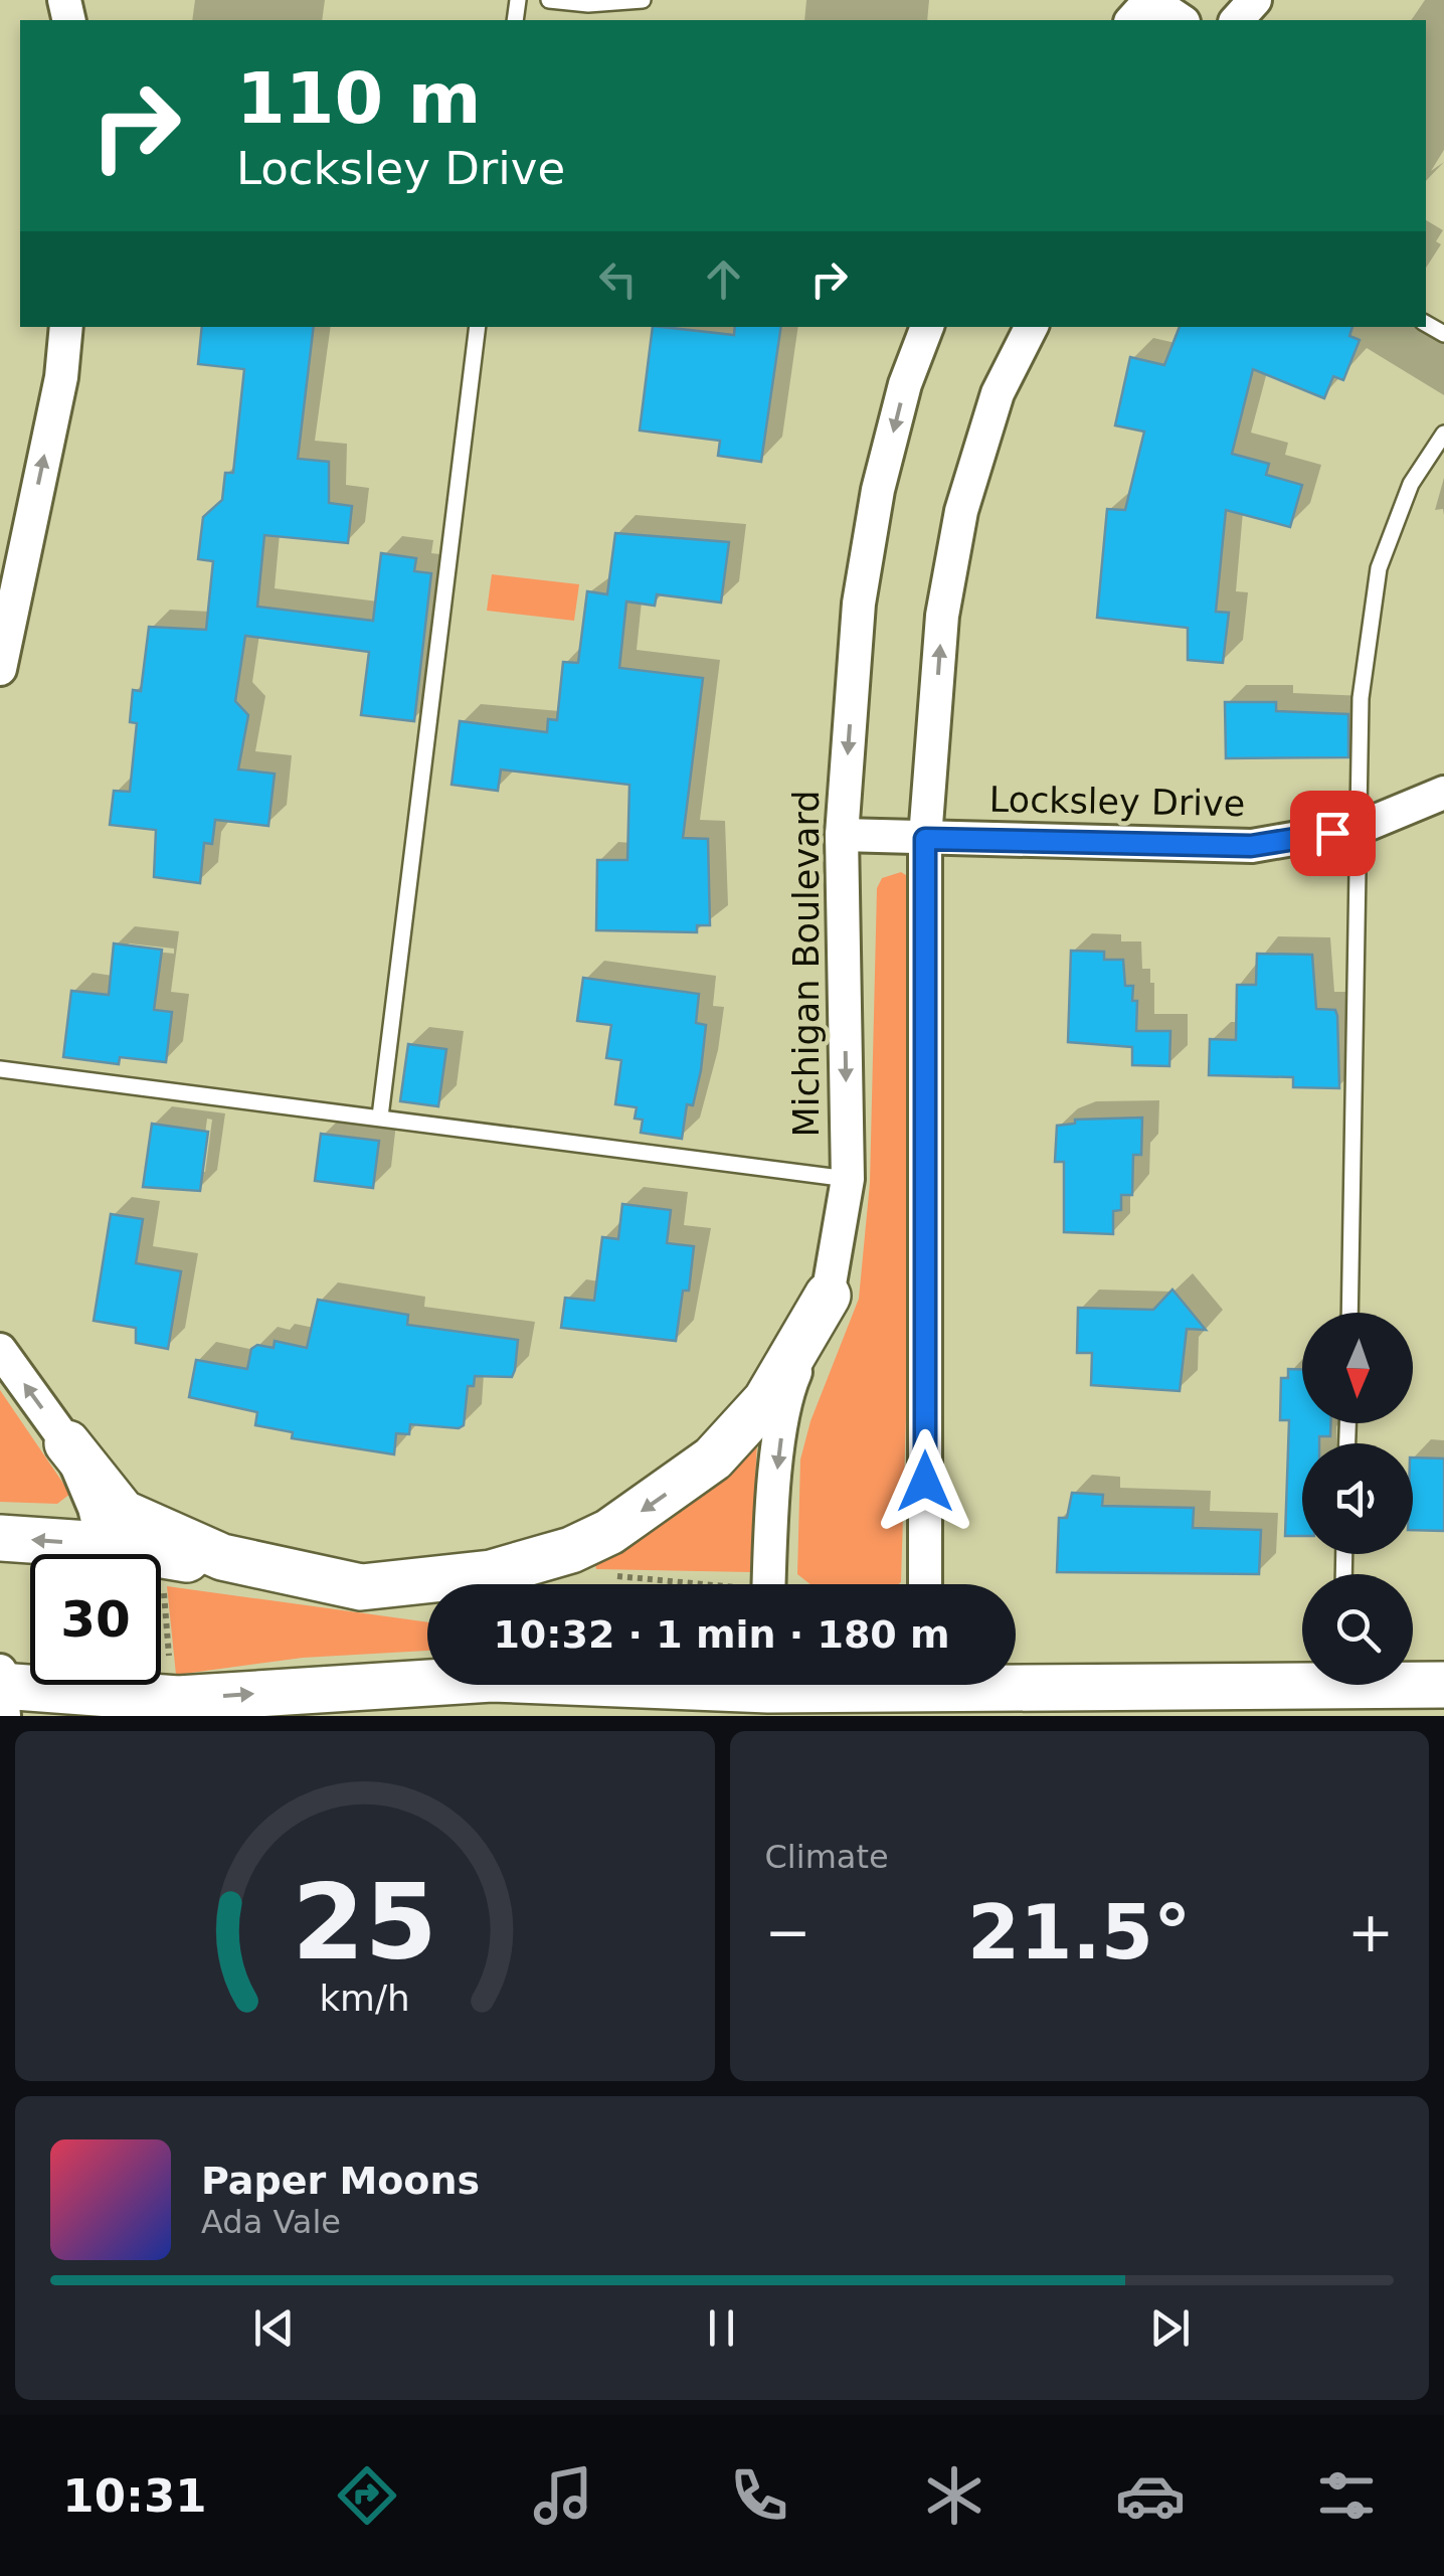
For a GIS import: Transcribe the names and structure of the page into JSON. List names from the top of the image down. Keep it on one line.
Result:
{"streets":{"street":["Locksley Drive","Michigan Boulevard"]},"crossings":[["Locksley Drive","Michigan Boulevard"]],"north":"bottom","page":{"turn":["110 m","Locksley Drive"],"limit":"30","trip":"10:32 · 1 min · 180 m","tile":"Climate","heat":["−","21.5°","+"],"song":["Paper Moons","Ada Vale"],"tabs":"10:31","gauge":["25","km/h"]}}
